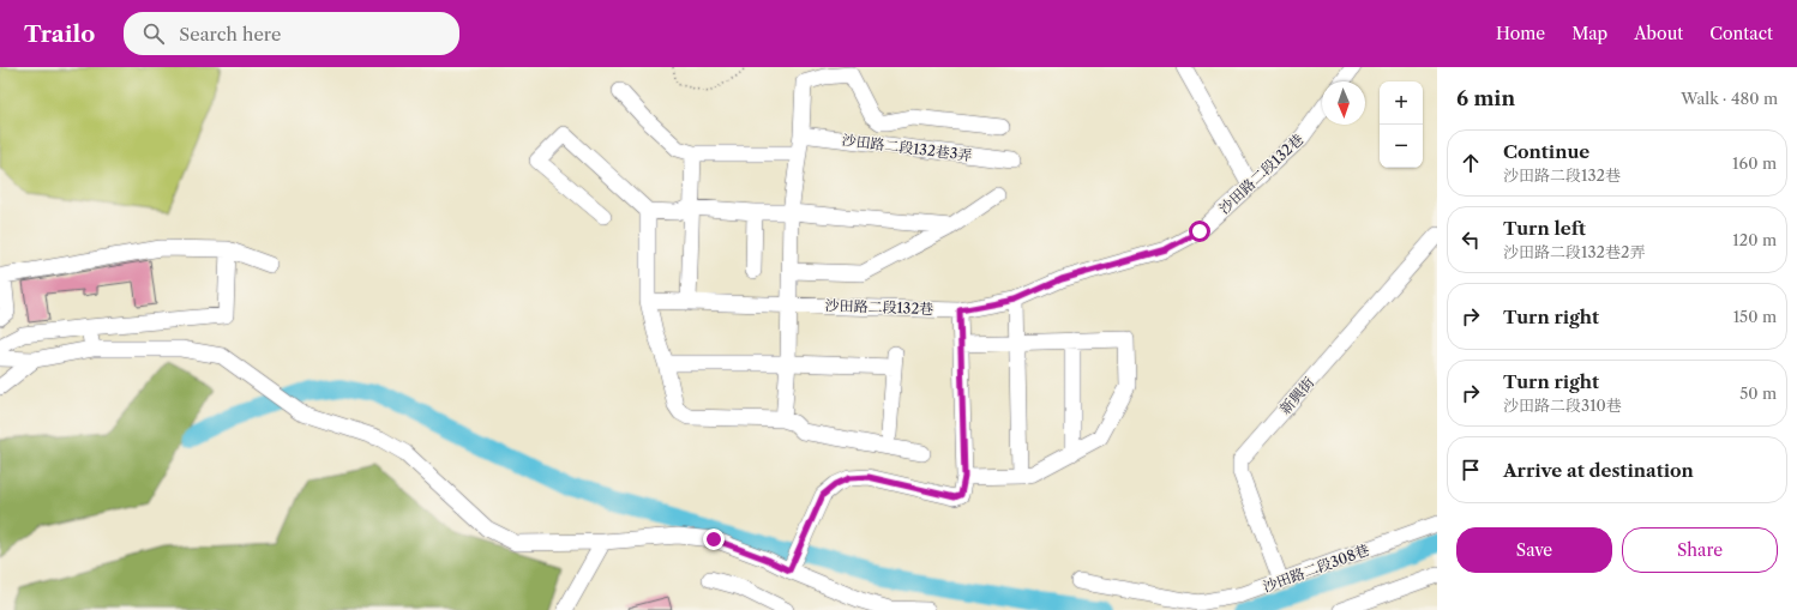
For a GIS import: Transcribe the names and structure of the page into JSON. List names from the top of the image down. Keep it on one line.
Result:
{"streets":{"street":["沙田路二段132巷3弄","沙田路二段132巷","新興街","沙田路二段308巷"]},"crossings":[["新興街","沙田路二段308巷"]],"north":"bottom","page":{"header":"Trailo","search":"Search here","nav":["Home","Map","About","Contact"],"heading":["6 min","Walk · 480 m"],"map_buttons":["+","−"],"list":[["Continue","沙田路二段132巷","160 m"],["Turn left","沙田路二段132巷2弄","120 m"],["Turn right","150 m"],["Turn right","沙田路二段310巷","50 m"],"Arrive at destination"],"buttons":["Save","Share"]}}
